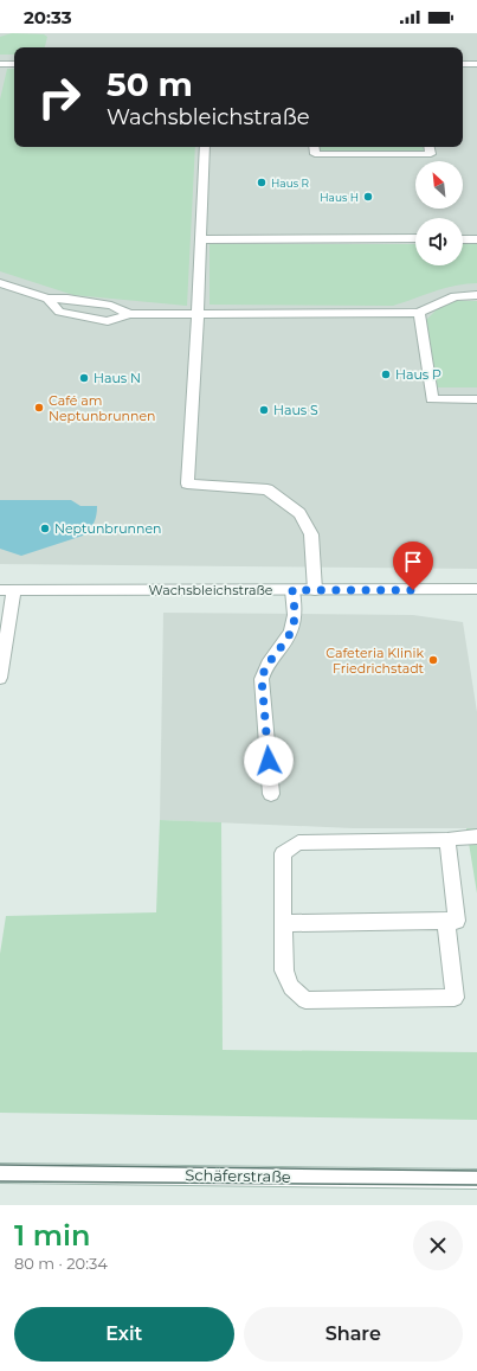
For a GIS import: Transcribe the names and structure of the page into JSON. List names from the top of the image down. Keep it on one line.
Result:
{"streets":{"street":["Wachsbleichstraße","Schäferstraße"]},"places":["Haus R","Haus H","Haus P","Haus N","Café am Neptunbrunnen","Haus S","Neptunbrunnen","Cafeteria Klinik Friedrichstadt"],"north":"top left","page":{"status":"20:33","turn":["50 m","Wachsbleichstraße"],"heading":["1 min","80 m · 20:34"],"buttons":["Exit","Share"]}}
